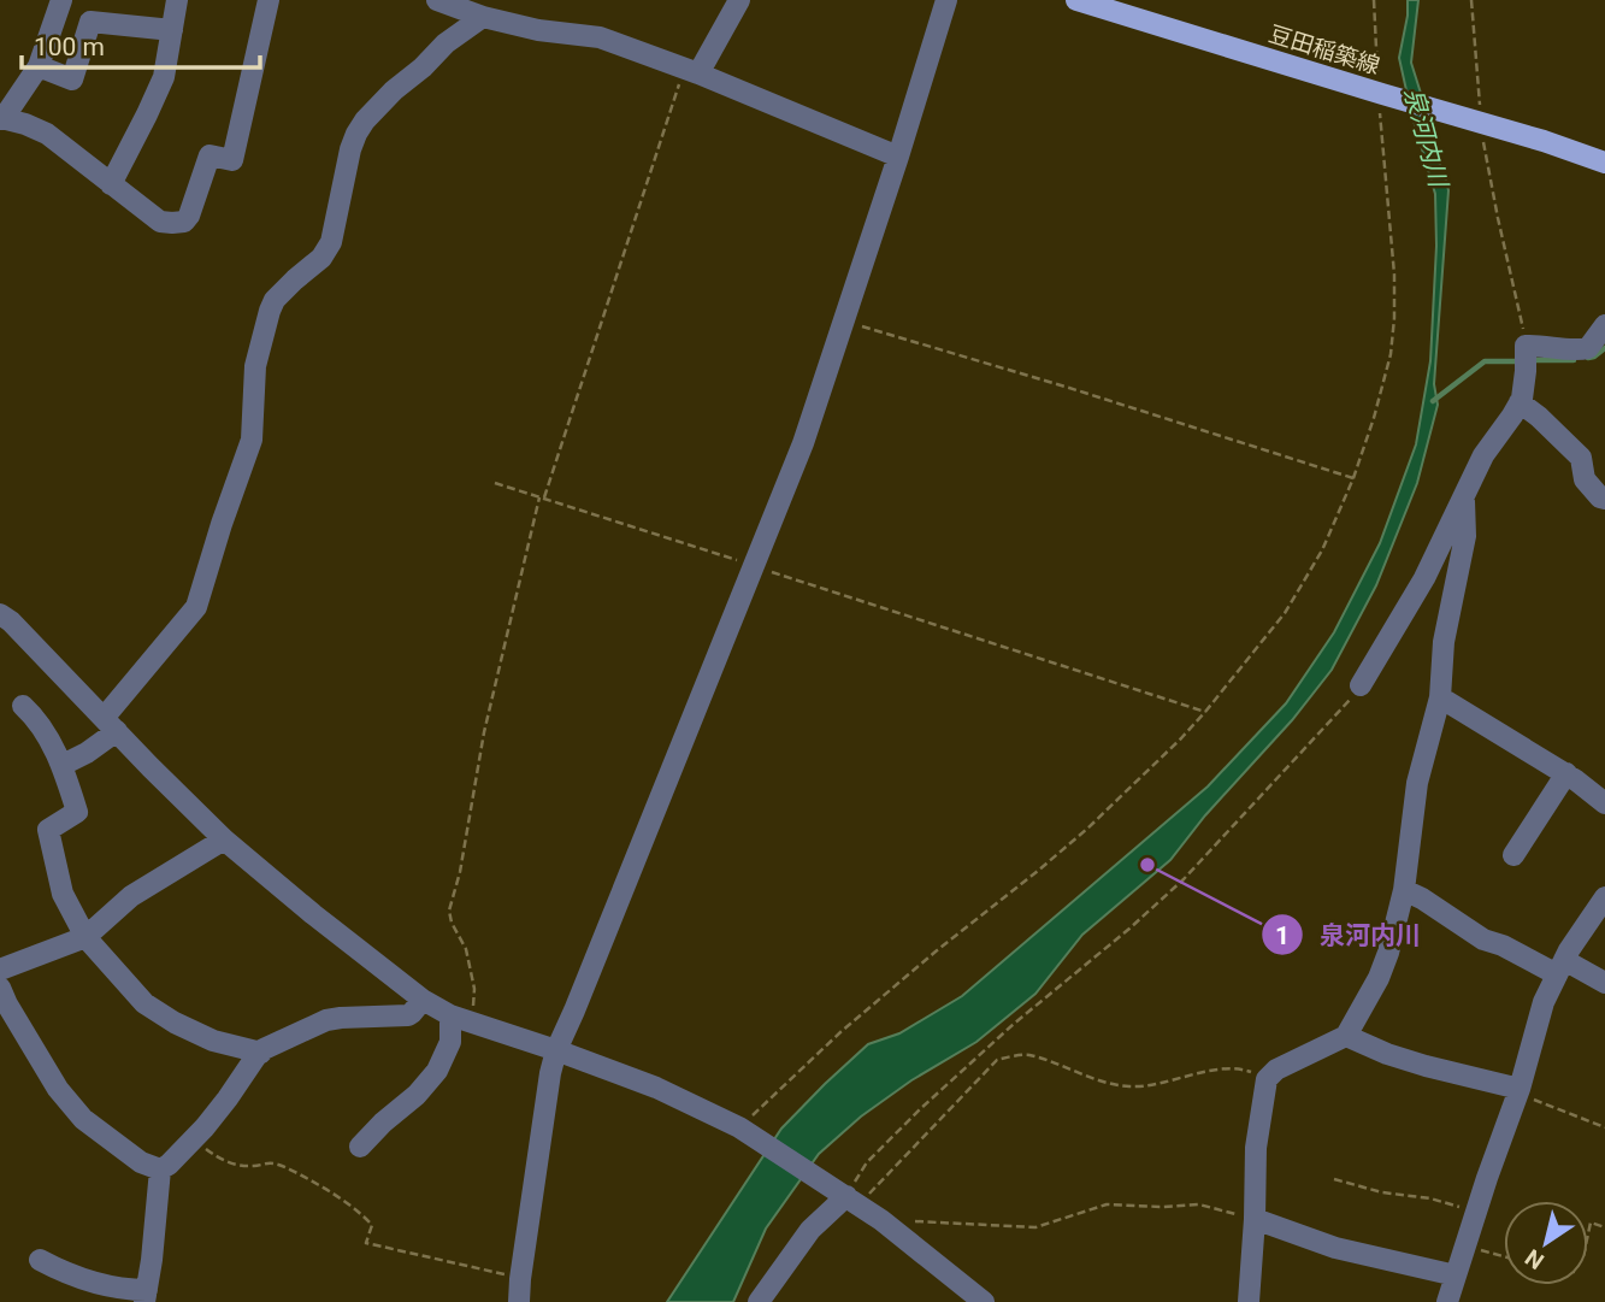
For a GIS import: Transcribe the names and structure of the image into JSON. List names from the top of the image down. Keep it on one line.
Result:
{"streets":{"main road":["豆田稲築線"]},"water":["泉河内川"],"places":["泉河内川"],"scale_bar":"100 m","north":"bottom left"}
